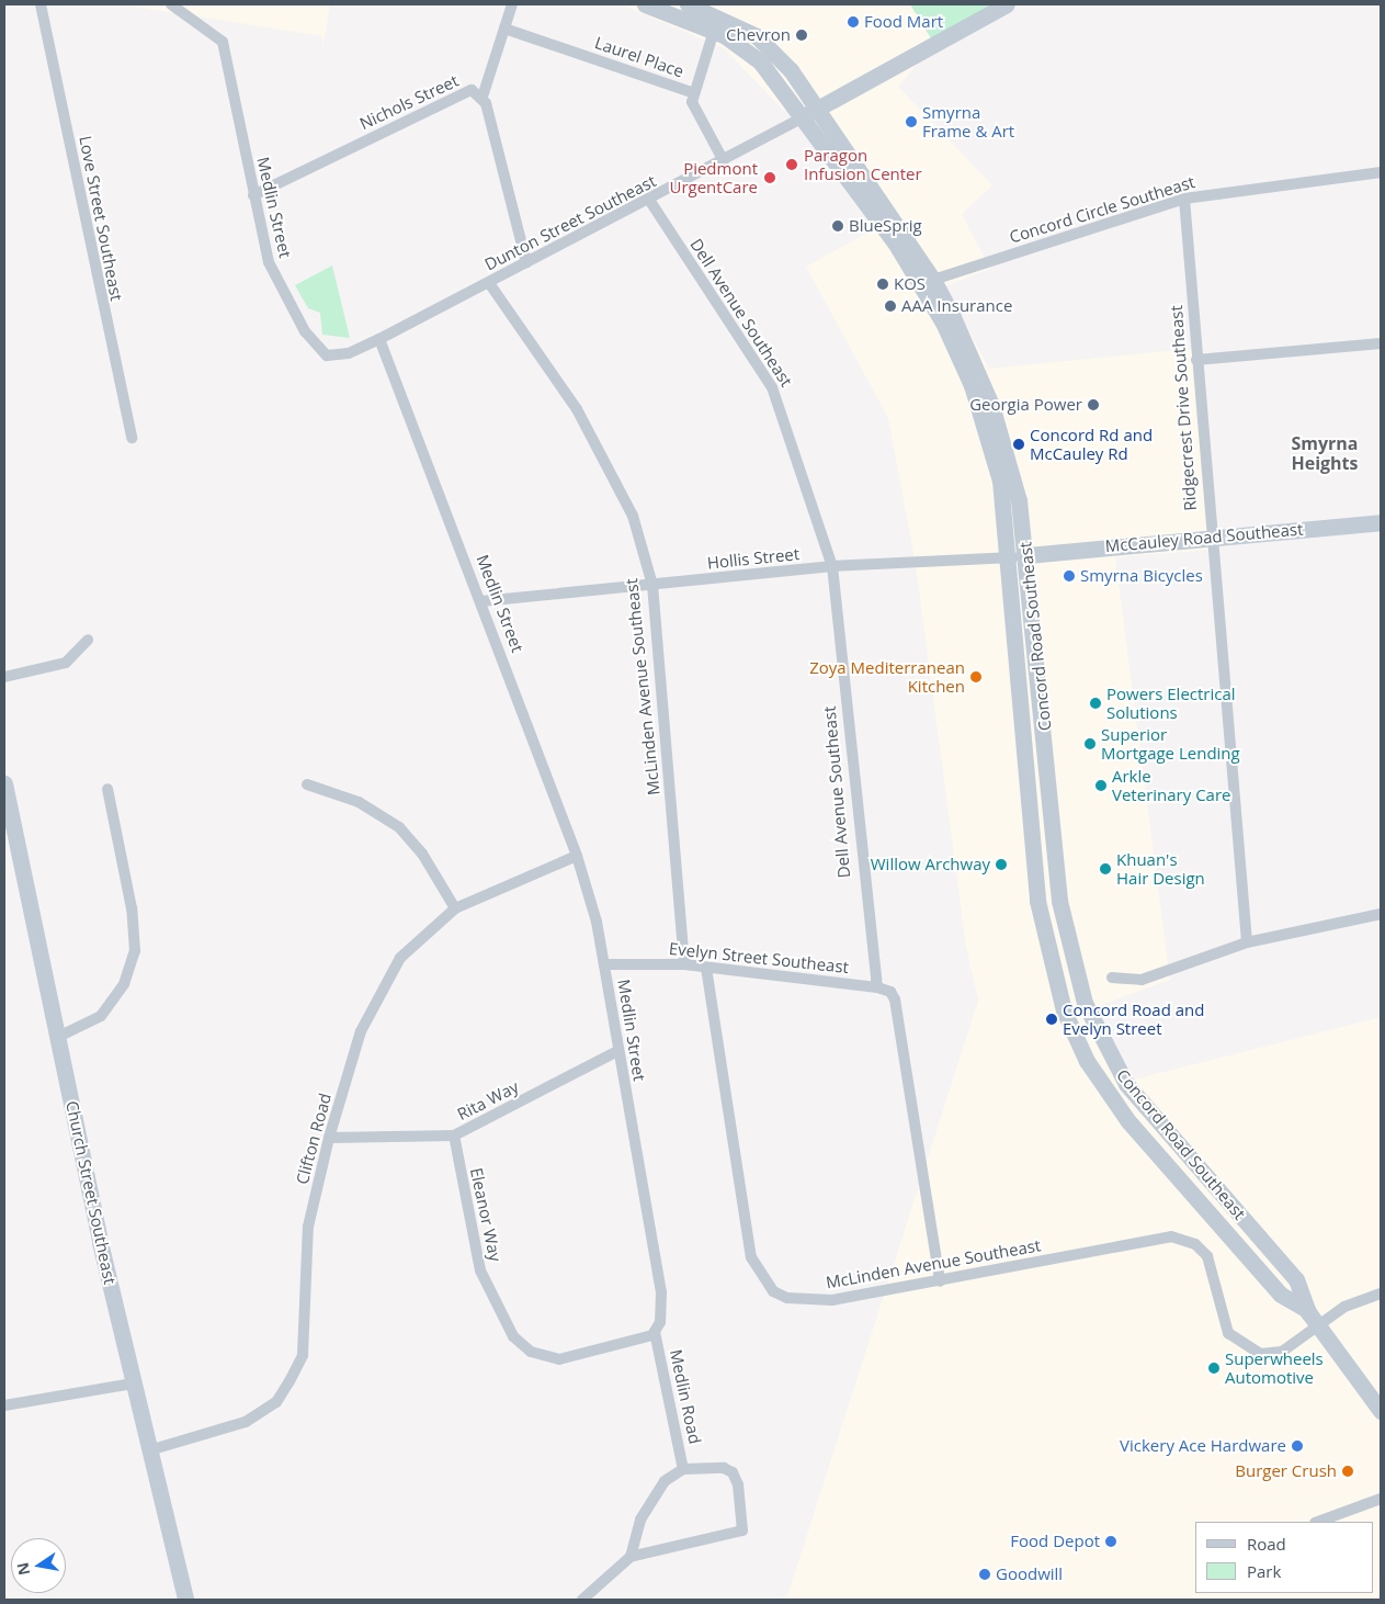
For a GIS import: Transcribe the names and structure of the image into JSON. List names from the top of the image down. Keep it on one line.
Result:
{"streets":{"main road":["McCauley Road Southeast","Concord Road Southeast","Church Street Southeast"],"street":["Laurel Place","Nichols Street","Medlin Street","Concord Circle Southeast","Love Street Southeast","Dunton Street Southeast","Dell Avenue Southeast","Ridgecrest Drive Southeast","Hollis Street","McLinden Avenue Southeast","Evelyn Street Southeast","Rita Way","Clifton Road","Eleanor Way","Medlin Road"]},"crossings":[["Laurel Place","Dunton Street Southeast"],["Nichols Street","Medlin Street"],["Nichols Street","Dunton Street Southeast"],["Medlin Street","Dunton Street Southeast"],["Medlin Street","Hollis Street"],["Medlin Street","Evelyn Street Southeast"],["Medlin Street","Rita Way"],["Medlin Street","Clifton Road"],["Medlin Street","Eleanor Way"],["Medlin Street","Medlin Road"],["Concord Circle Southeast","Ridgecrest Drive Southeast"],["Concord Circle Southeast","Concord Road Southeast"],["Dunton Street Southeast","Dell Avenue Southeast"],["Dunton Street Southeast","Concord Road Southeast"],["Dunton Street Southeast","McLinden Avenue Southeast"],["Dell Avenue Southeast","Hollis Street"],["Dell Avenue Southeast","Evelyn Street Southeast"],["Ridgecrest Drive Southeast","McCauley Road Southeast"],["McCauley Road Southeast","Hollis Street"],["McCauley Road Southeast","Concord Road Southeast"],["Hollis Street","Concord Road Southeast"],["Hollis Street","McLinden Avenue Southeast"],["Concord Road Southeast","McLinden Avenue Southeast"],["McLinden Avenue Southeast","Evelyn Street Southeast"],["Rita Way","Clifton Road"],["Rita Way","Eleanor Way"],["Clifton Road","Church Street Southeast"],["Eleanor Way","Medlin Road"]],"districts":["Smyrna Heights"],"places":["Food Mart","Chevron","Smyrna Frame & Art","Paragon Infusion Center","Piedmont UrgentCare","BlueSprig","KOS","AAA Insurance","Georgia Power","Concord Rd and McCauley Rd","Smyrna Bicycles","Zoya Mediterranean Kitchen","Powers Electrical Solutions","Superior Mortgage Lending","Arkle Veterinary Care","Willow Archway","Khuan's Hair Design","Concord Road and Evelyn Street","Superwheels Automotive","Vickery Ace Hardware","Burger Crush","Food Depot","Goodwill"],"legend":["Road","Park"],"north":"left"}
